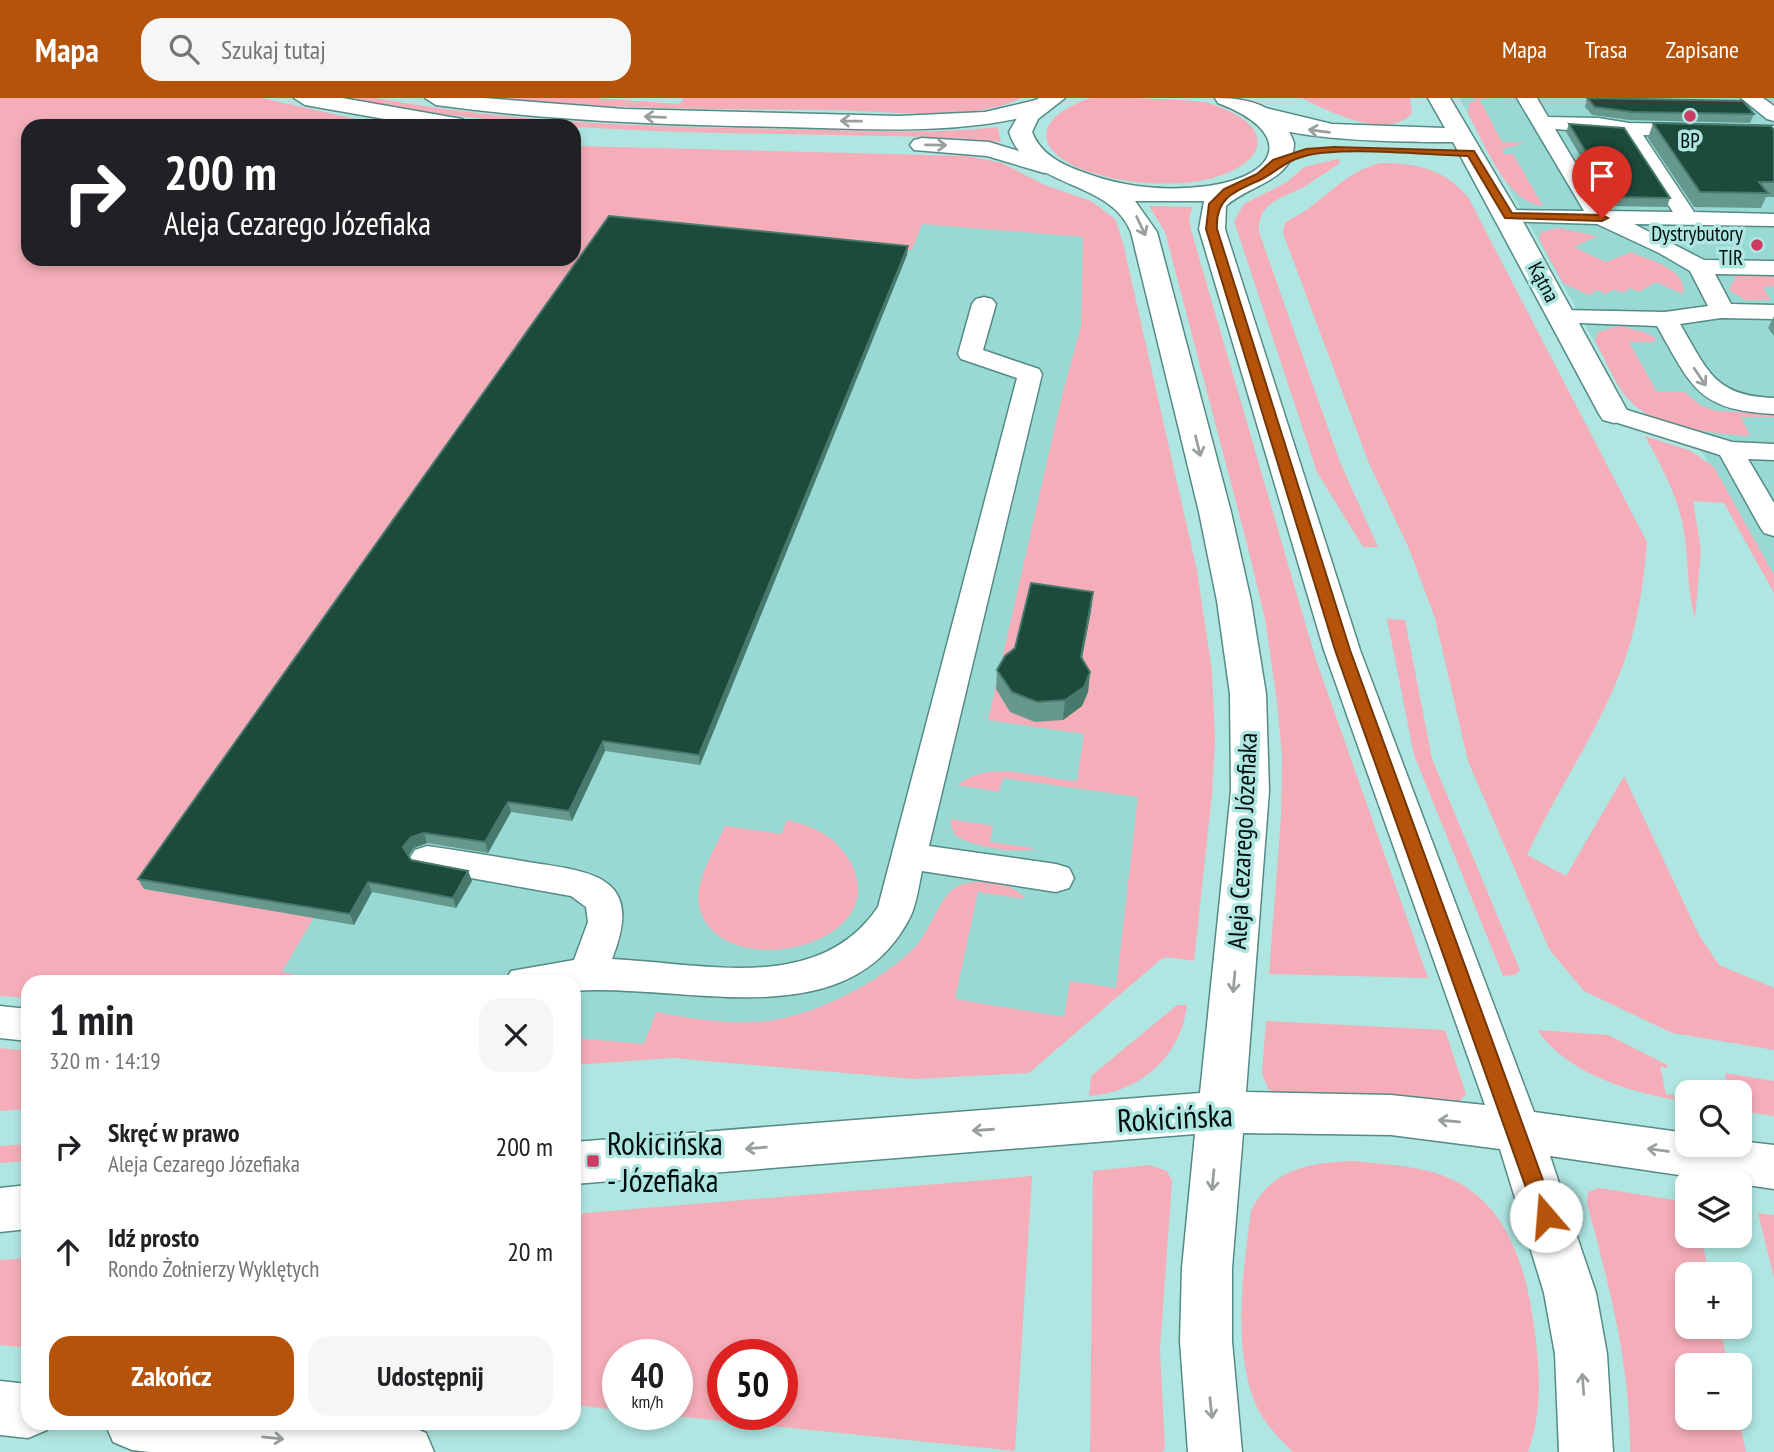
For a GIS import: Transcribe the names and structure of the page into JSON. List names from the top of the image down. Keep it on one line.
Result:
{"streets":{"main road":["Kątna","Aleja Cezarego Józefiaka","Rokicińska"]},"crossings":[["Aleja Cezarego Józefiaka","Rokicińska"]],"one_way":["Rokicińska"],"places":{"other":["BP","Dystrybutory TIR"],"transit":["Rokicińska - Józefiaka"]},"page":{"header":"Mapa","search":"Szukaj tutaj","nav":["Mapa","Trasa","Zapisane"],"turn":["200 m","Aleja Cezarego Józefiaka"],"heading":["1 min","320 m · 14:19"],"map_buttons":["+","−"],"list":[{"name":"Skręć w prawo","note":"Aleja Cezarego Józefiaka","value":"200 m"},{"name":"Idź prosto","note":"Rondo Żołnierzy Wyklętych","value":"20 m"}],"buttons":["Zakończ","Udostępnij"],"speed":"40 km/h","limit":"50"}}
